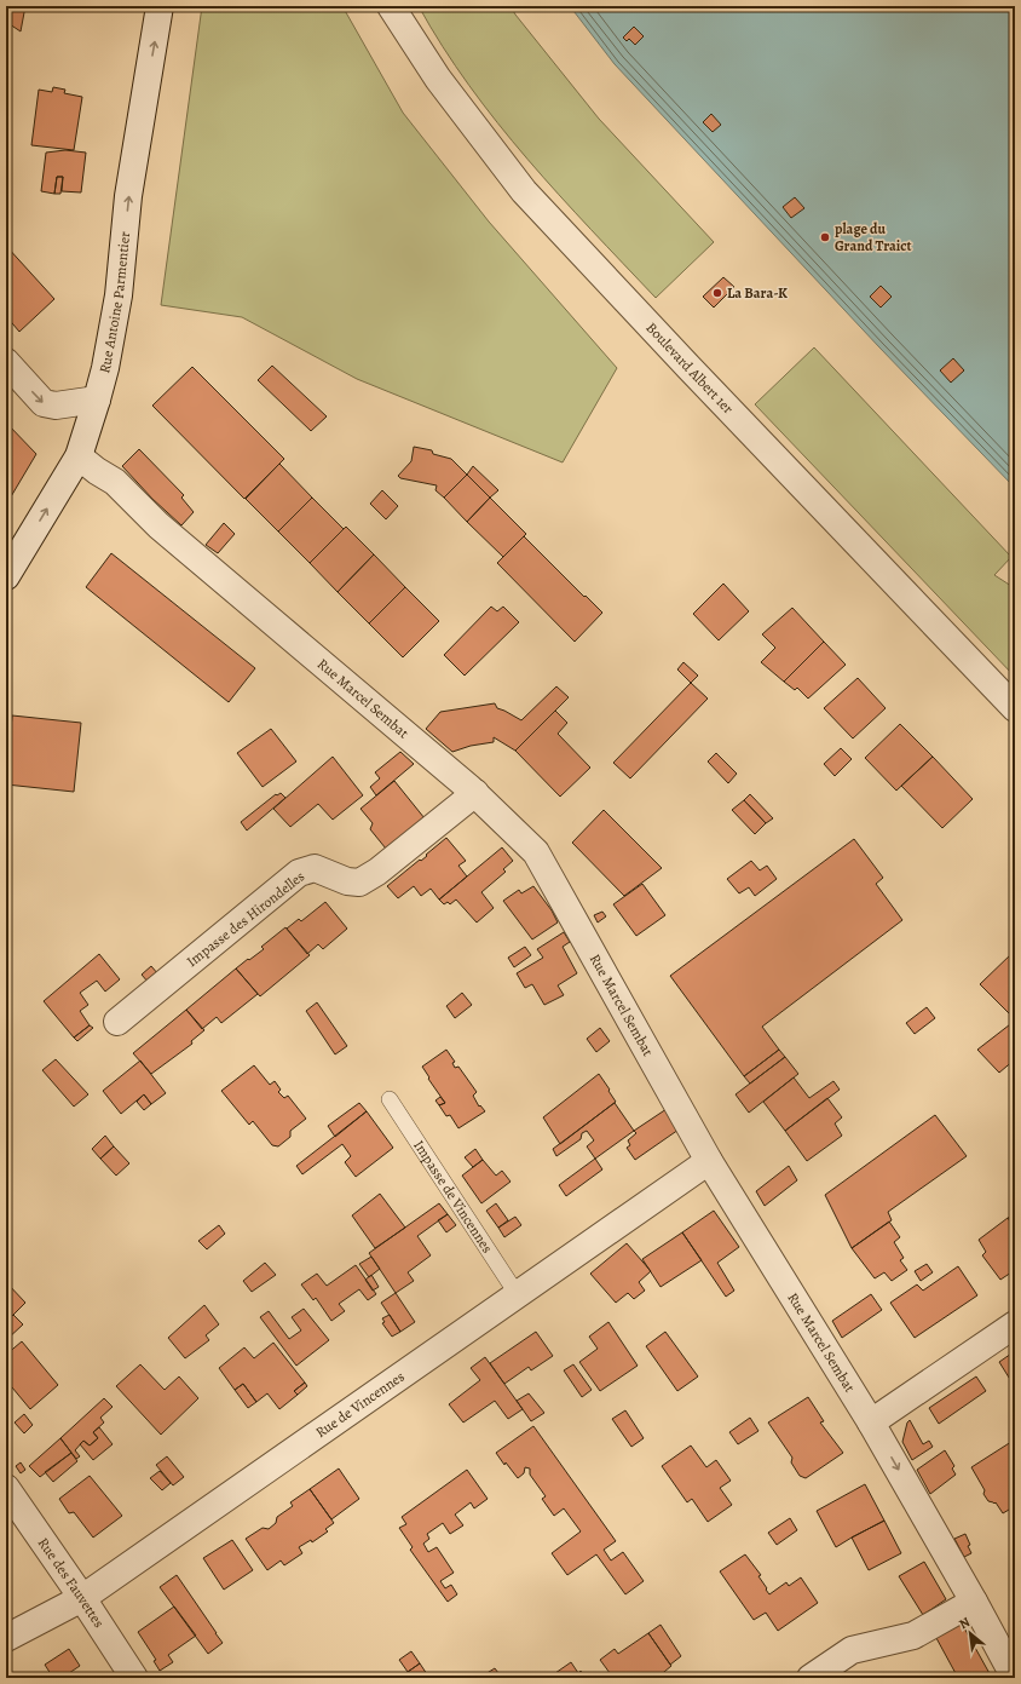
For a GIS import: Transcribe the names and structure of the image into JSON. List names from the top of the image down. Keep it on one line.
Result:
{"streets":{"street":["Rue Antoine Parmentier","Boulevard Albert 1er","Rue Marcel Sembat","Impasse des Hirondelles","Rue de Vincennes","Rue des Fauvettes"],"lane":["Impasse de Vincennes"]},"crossings":[["Rue Antoine Parmentier","Rue Marcel Sembat"],["Rue Marcel Sembat","Impasse des Hirondelles"],["Rue Marcel Sembat","Rue de Vincennes"],["Impasse de Vincennes","Rue de Vincennes"],["Rue de Vincennes","Rue des Fauvettes"]],"one_way":["Rue Antoine Parmentier"],"places":["plage du Grand Traict","La Bara-K"],"north":"top left"}
